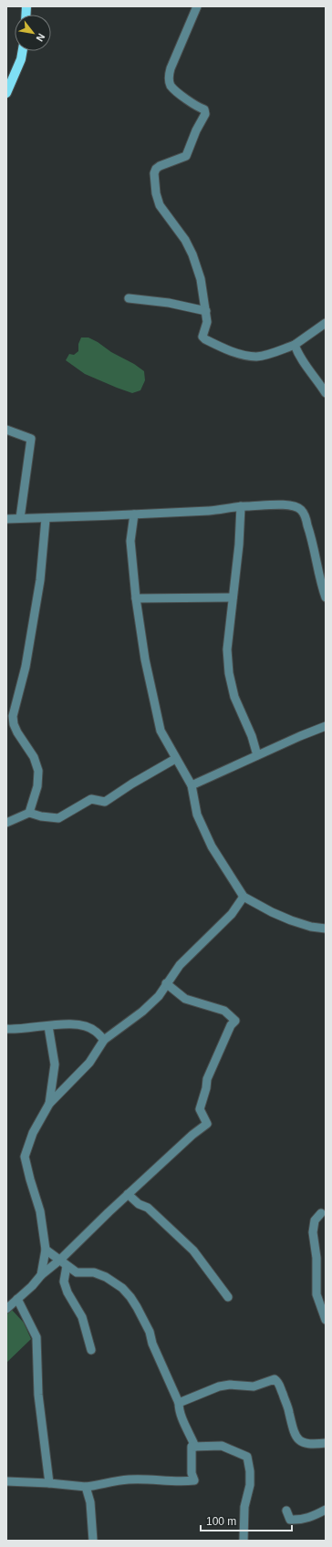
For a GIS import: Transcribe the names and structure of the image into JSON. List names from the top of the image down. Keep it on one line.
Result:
{"scale_bar":"100 m","north":"bottom right"}
